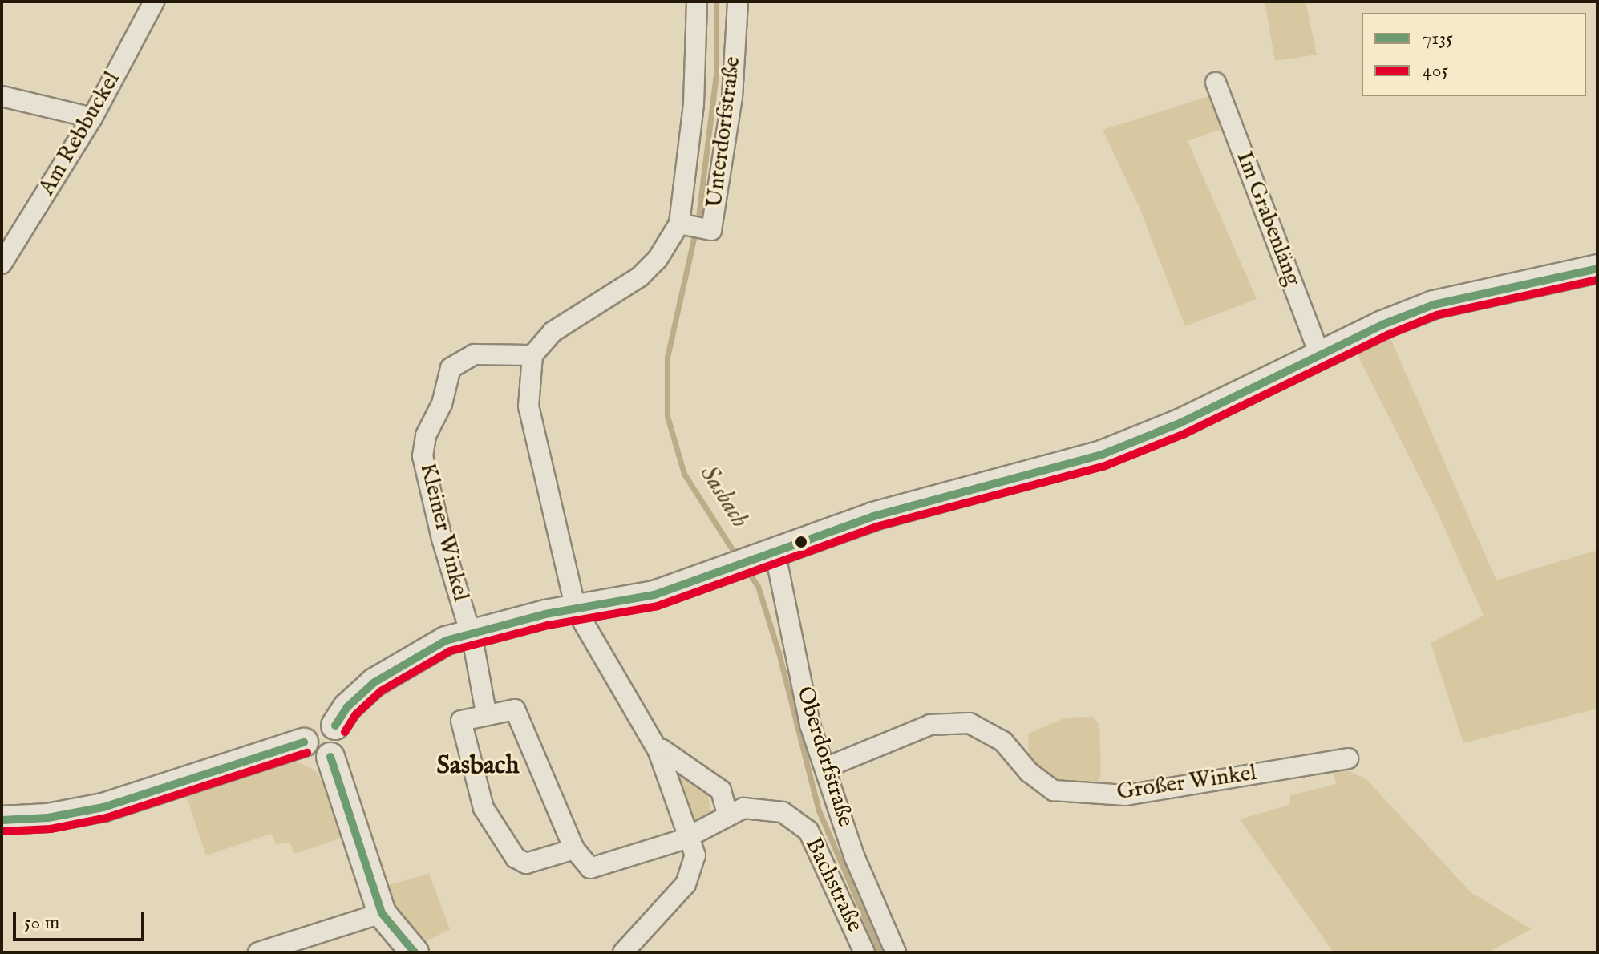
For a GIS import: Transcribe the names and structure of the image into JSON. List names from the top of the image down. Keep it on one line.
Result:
{"streets":{"street":["Unterdorfstraße","Am Rebbuckel","Im Grabenläng","Kleiner Winkel","Oberdorfstraße","Großer Winkel","Bachstraße"]},"crossings":[["Oberdorfstraße","Großer Winkel"]],"districts":["Sasbach"],"water":["Sasbach"],"lines":["transit line 7135","transit line 405"],"legend":["7135","405"],"scale_bar":"50 m"}
